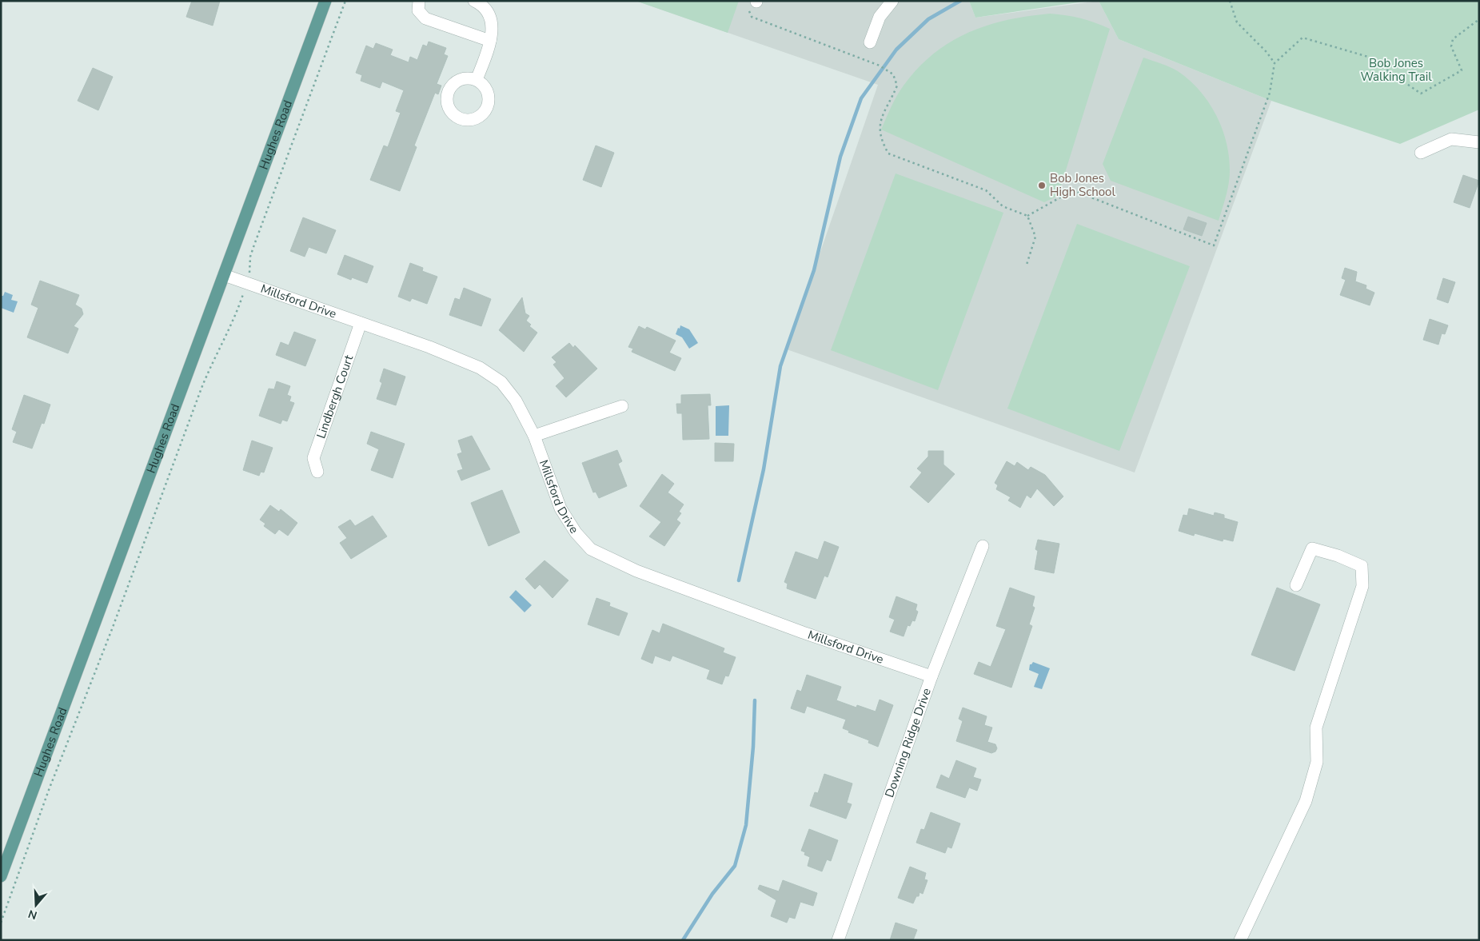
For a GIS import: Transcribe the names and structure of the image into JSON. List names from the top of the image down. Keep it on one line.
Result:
{"streets":{"main road":["Hughes Road"],"street":["Millsford Drive","Lindbergh Court","Downing Ridge Drive"]},"crossings":[["Hughes Road","Millsford Drive"],["Millsford Drive","Lindbergh Court"],["Millsford Drive","Downing Ridge Drive"]],"parks":["Bob Jones Walking Trail"],"places":["Bob Jones High School"],"north":"bottom"}
